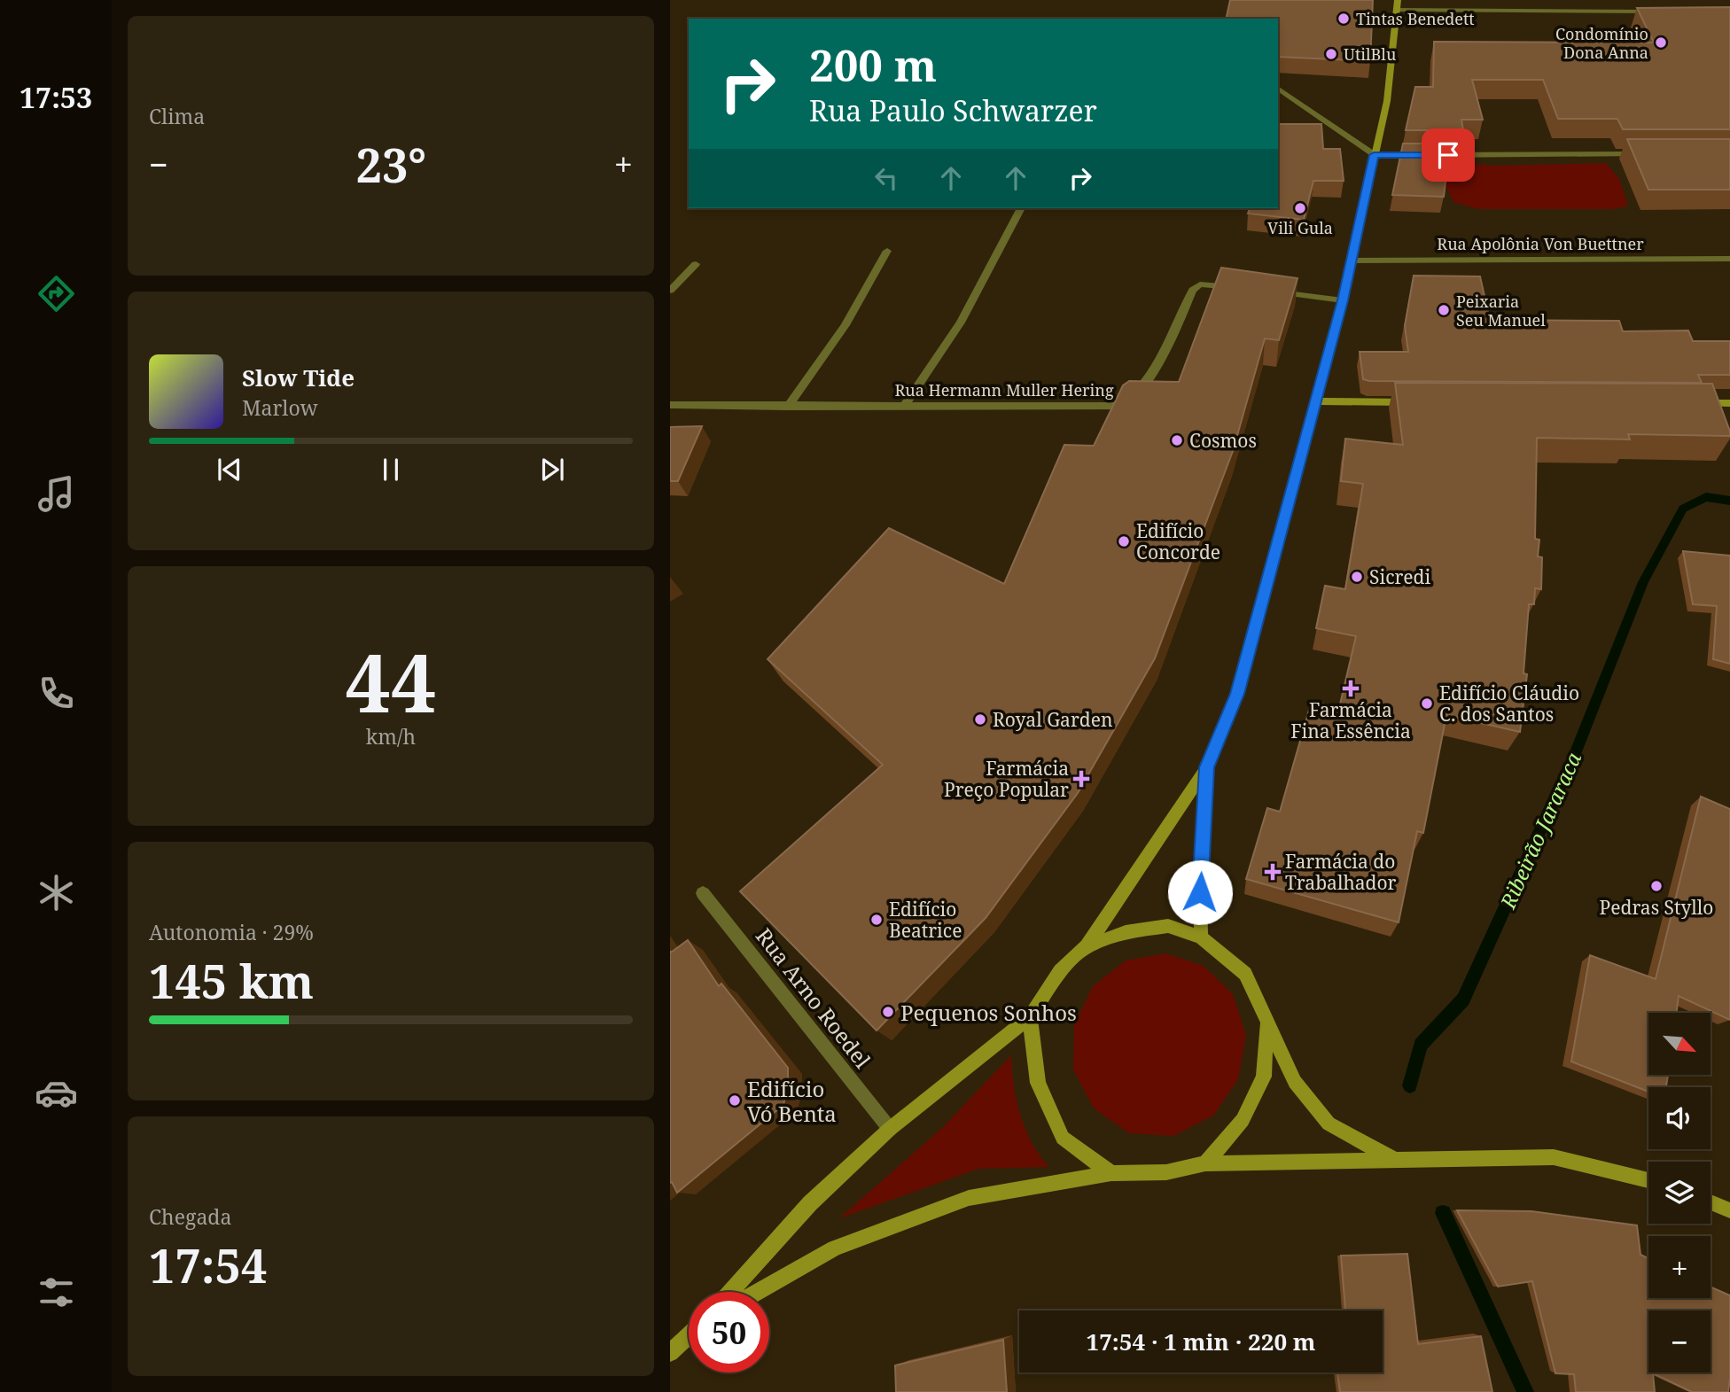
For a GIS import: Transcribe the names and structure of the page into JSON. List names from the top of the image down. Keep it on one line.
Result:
{"streets":{"street":["Rua Apolônia Von Buettner","Rua Hermann Muller Hering","Rua Arno Roedel"]},"water":["Ribeirão Jararaca"],"places":{"other":["Tintas Benedett","Condomínio Dona Anna","UtilBlu","Vili Gula","Peixaria Seu Manuel","Cosmos","Edifício Concorde","Sicredi","Edifício Cláudio C. dos Santos","Royal Garden","Pedras Styllo","Edifício Beatrice","Pequenos Sonhos","Edifício Vó Benta"],"health":["Farmácia Fina Essência","Farmácia Preço Popular","Farmácia do Trabalhador"]},"north":"bottom right","page":{"tabs":"17:53","tile":["Clima",["44","km/h"],["Autonomia · 29%","145 km"],["Chegada","17:54"]],"turn":["200 m","Rua Paulo Schwarzer"],"heat":["−","23°","+"],"song":["Slow Tide","Marlow"],"map_buttons":["+","−"],"limit":"50","trip":"17:54 · 1 min · 220 m"}}
